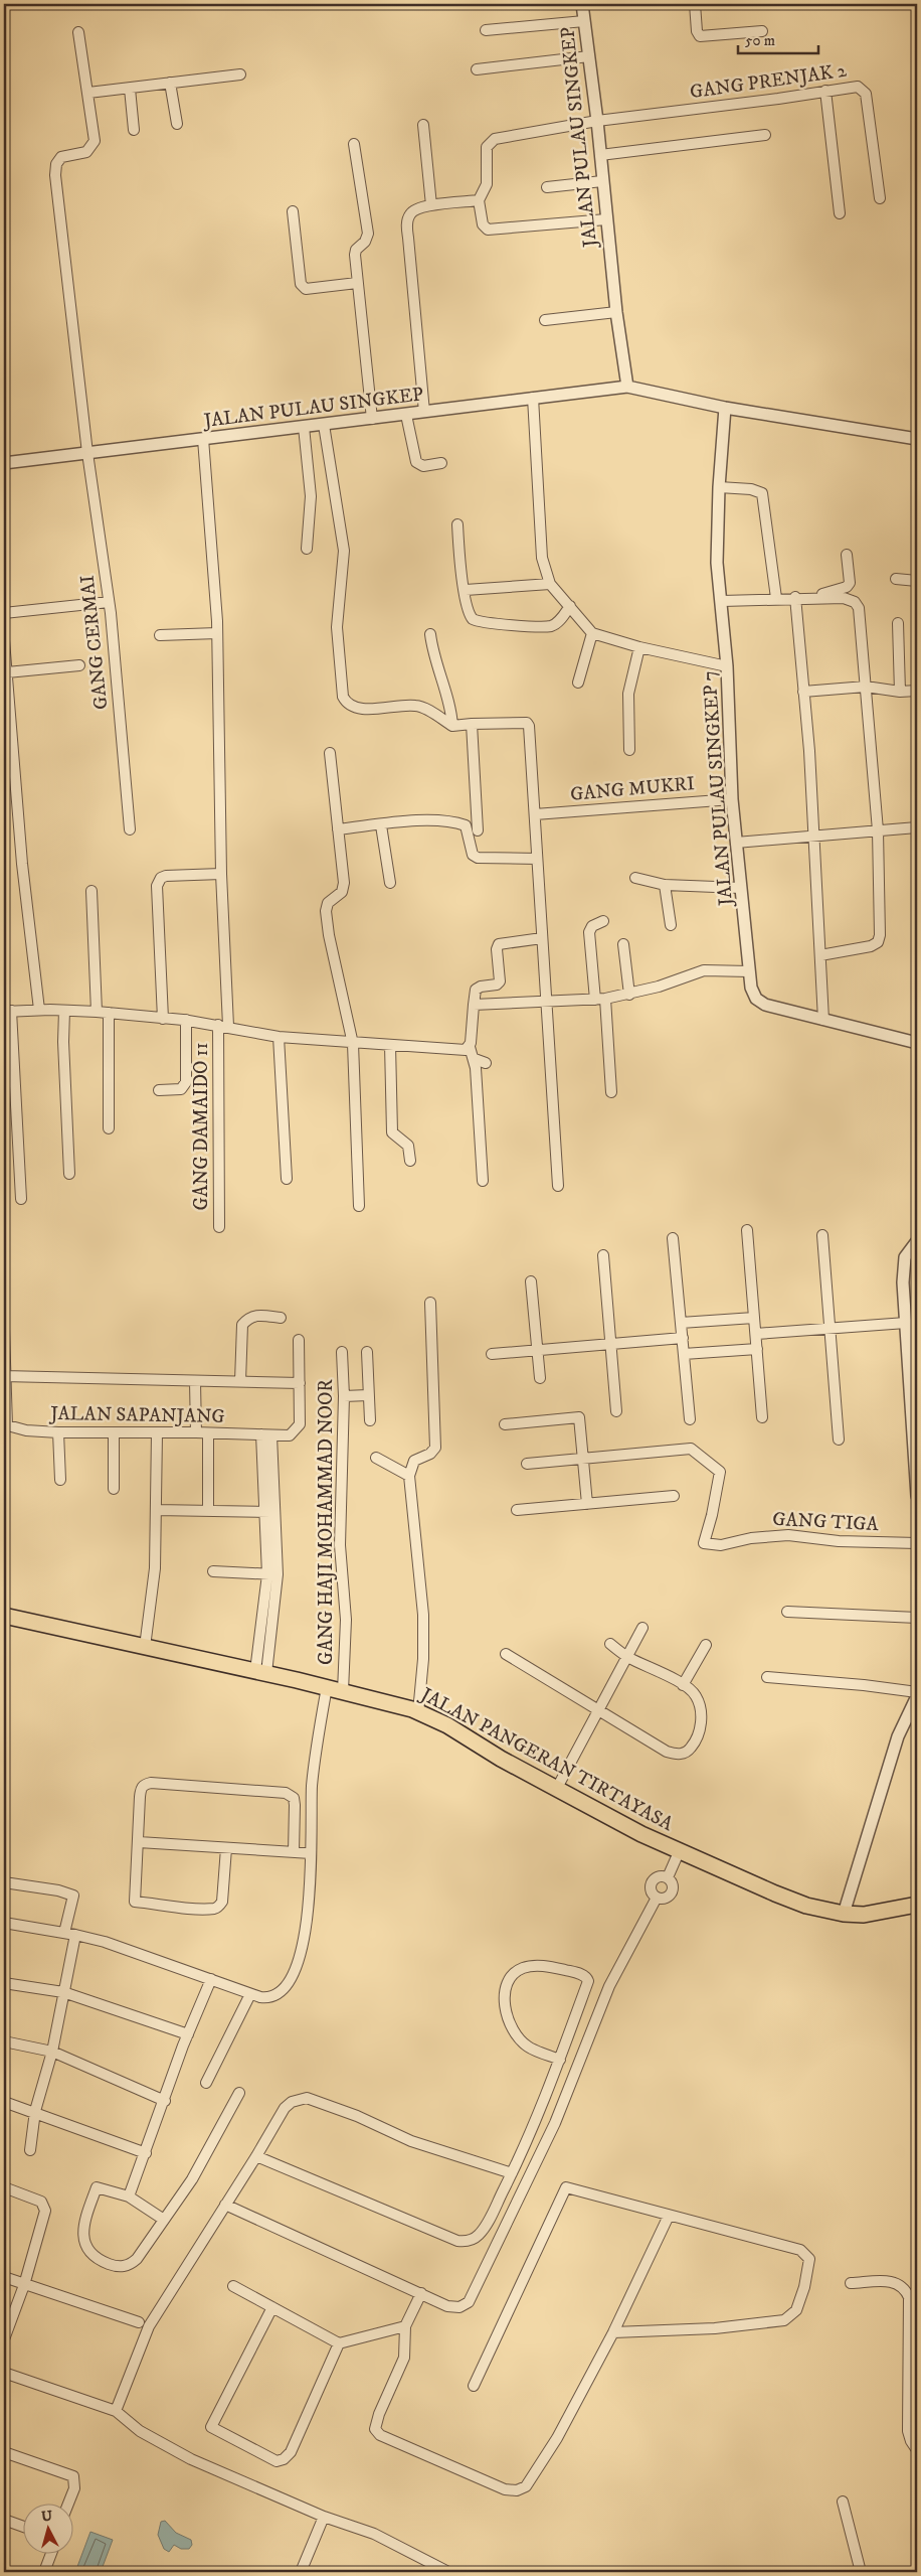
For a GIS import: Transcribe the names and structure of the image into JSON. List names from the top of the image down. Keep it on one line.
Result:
{"streets":{"main road":["JALAN PANGERAN TIRTAYASA"],"street":["GANG PRENJAK 2","JALAN PULAU SINGKEP","GANG CERMAI","JALAN PULAU SINGKEP 7","GANG MUKRI","GANG DAMAIDO 11","JALAN SAPANJANG","GANG HAJI MOHAMMAD NOOR","GANG TIGA"]},"crossings":[["GANG PRENJAK 2","JALAN PULAU SINGKEP"],["JALAN PULAU SINGKEP","GANG CERMAI"],["JALAN PULAU SINGKEP","JALAN PULAU SINGKEP 7"],["JALAN PULAU SINGKEP","GANG DAMAIDO 11"],["JALAN PULAU SINGKEP 7","GANG MUKRI"],["GANG HAJI MOHAMMAD NOOR","JALAN PANGERAN TIRTAYASA"]],"scale_bar":"50 m","north":"top"}
